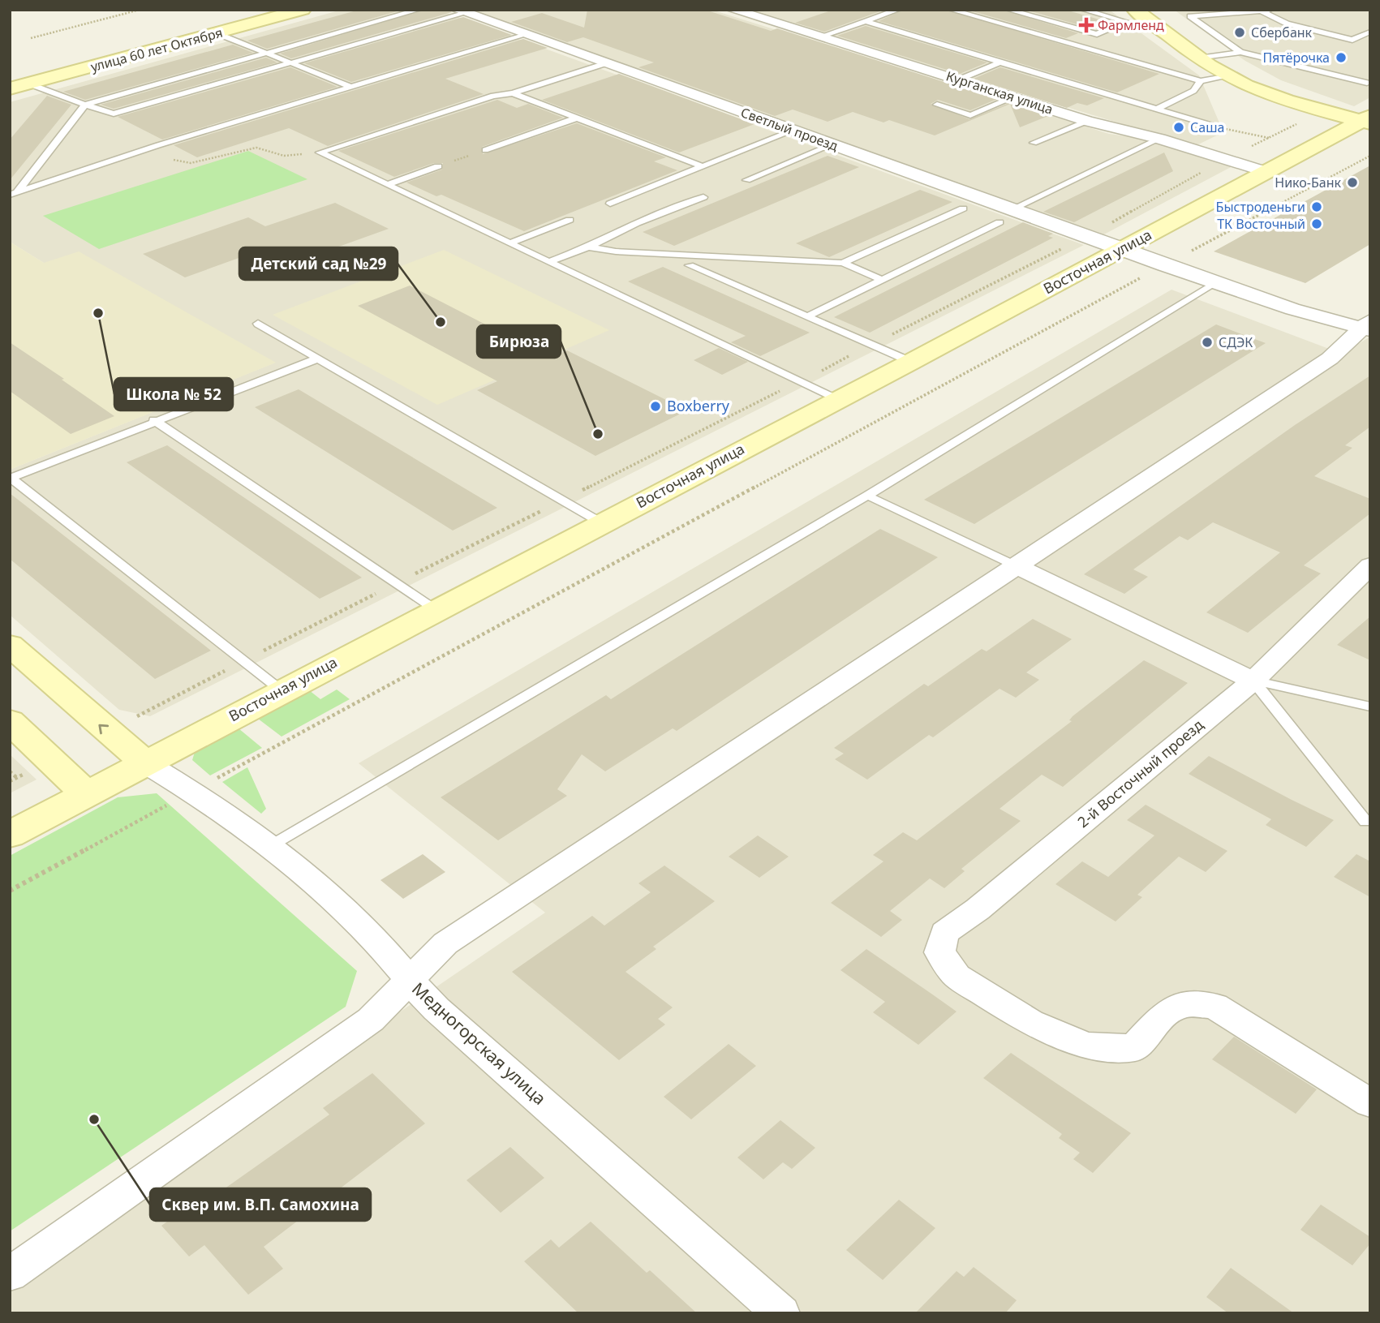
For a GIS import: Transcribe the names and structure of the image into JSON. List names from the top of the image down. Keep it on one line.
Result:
{"streets":{"main road":["улица 60 лет Октября","Восточная улица"],"street":["Курганская улица","Светлый проезд","2-й Восточный проезд","Медногорская улица"]},"crossings":[["Курганская улица","Восточная улица"],["Светлый проезд","Восточная улица"],["Восточная улица","Медногорская улица"]],"places":{"health":["Фармленд"],"other":["Сбербанк","Пятёрочка","Саша","Нико-Банк","Быстроденьги","ТК Восточный","Школа № 52","Детский сад №29","СДЭК","Boxberry","Бирюза","Сквер им. В.П. Самохина"]}}
